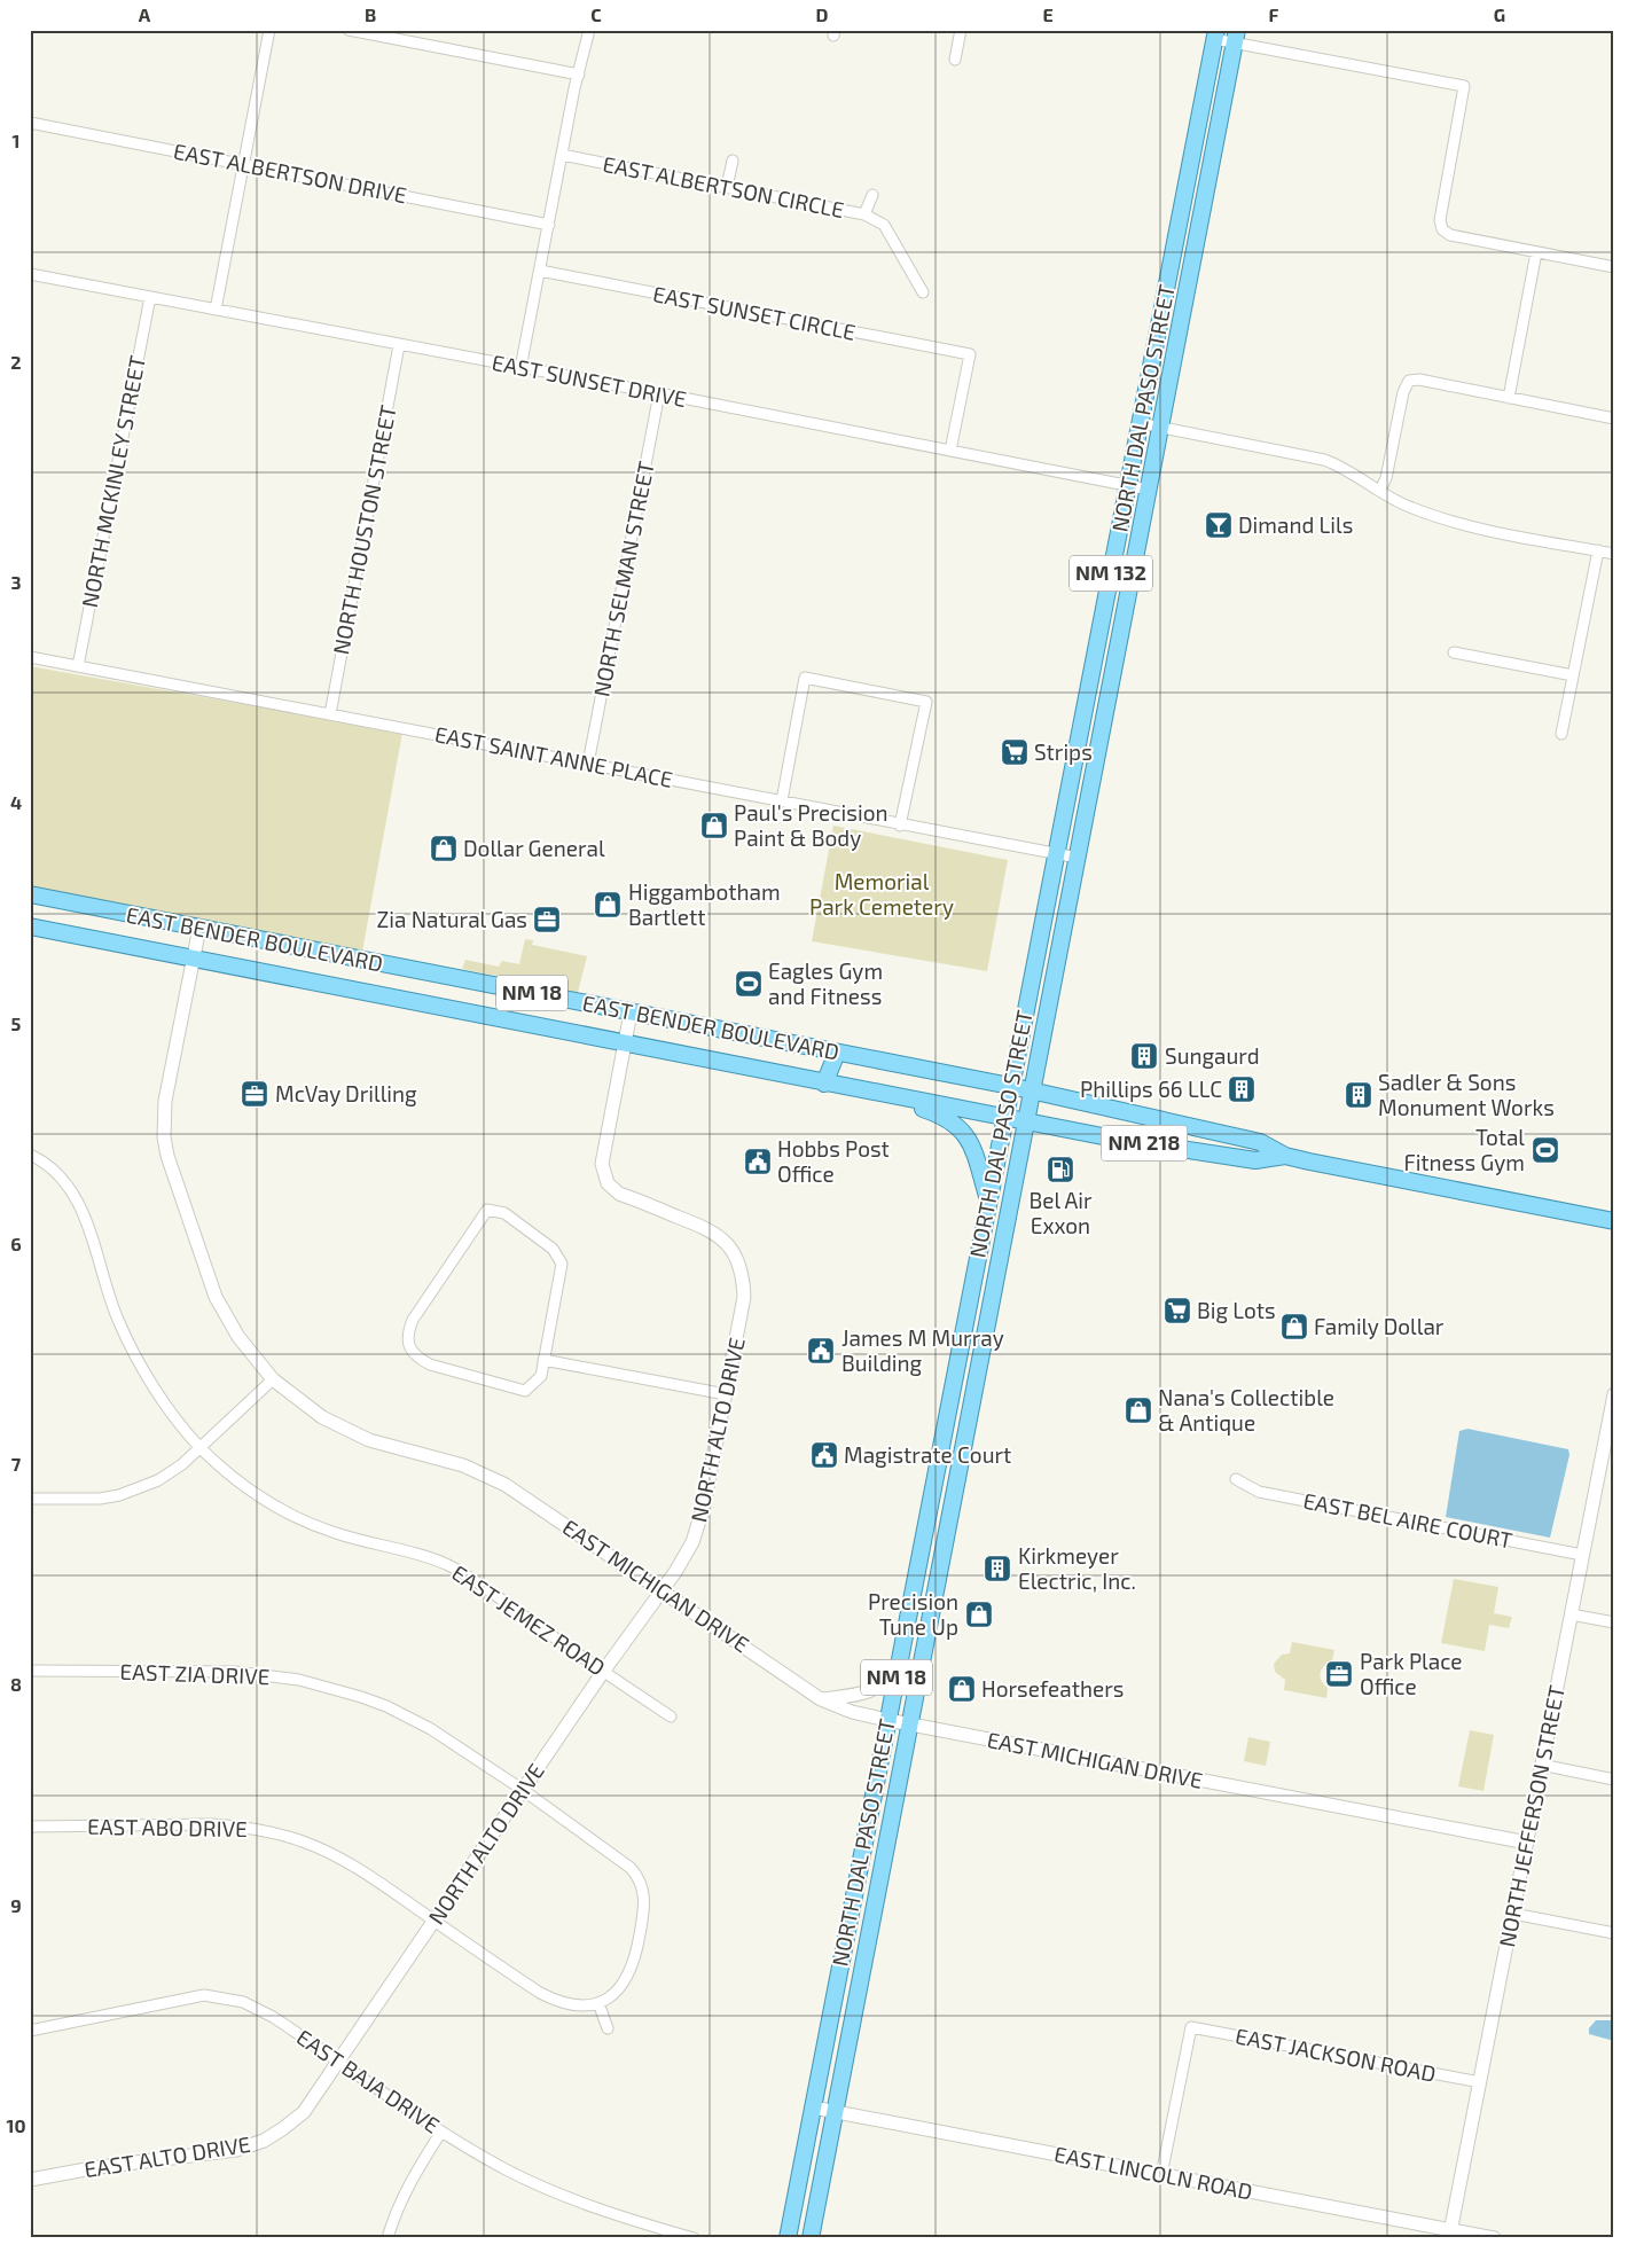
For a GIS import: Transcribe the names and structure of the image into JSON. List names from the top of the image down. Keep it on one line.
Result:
{"streets":{"main road":["NORTH DAL PASO STREET","NM 132","EAST BENDER BOULEVARD","NM 18","NM 218"],"street":["EAST ALBERTSON DRIVE","EAST ALBERTSON CIRCLE","EAST SUNSET CIRCLE","EAST SUNSET DRIVE","NORTH MCKINLEY STREET","NORTH HOUSTON STREET","NORTH SELMAN STREET","EAST SAINT ANNE PLACE","NORTH ALTO DRIVE","EAST BEL AIRE COURT","EAST MICHIGAN DRIVE","EAST JEMEZ ROAD","EAST ZIA DRIVE","NORTH JEFFERSON STREET","EAST ABO DRIVE","EAST JACKSON ROAD","EAST BAJA DRIVE","EAST ALTO DRIVE","EAST LINCOLN ROAD"]},"crossings":[["EAST SUNSET CIRCLE","EAST SUNSET DRIVE"],["EAST SUNSET DRIVE","NORTH DAL PASO STREET"],["EAST SUNSET DRIVE","NORTH MCKINLEY STREET"],["EAST SUNSET DRIVE","NORTH HOUSTON STREET"],["EAST SUNSET DRIVE","NORTH SELMAN STREET"],["NORTH DAL PASO STREET","EAST SAINT ANNE PLACE"],["NORTH DAL PASO STREET","EAST BENDER BOULEVARD"],["NORTH DAL PASO STREET","EAST MICHIGAN DRIVE"],["NORTH DAL PASO STREET","EAST LINCOLN ROAD"],["NORTH MCKINLEY STREET","EAST SAINT ANNE PLACE"],["NORTH HOUSTON STREET","EAST SAINT ANNE PLACE"],["NORTH SELMAN STREET","EAST SAINT ANNE PLACE"],["EAST BENDER BOULEVARD","NORTH ALTO DRIVE"],["EAST BENDER BOULEVARD","EAST MICHIGAN DRIVE"],["NORTH ALTO DRIVE","EAST MICHIGAN DRIVE"],["NORTH ALTO DRIVE","EAST JEMEZ ROAD"],["NORTH ALTO DRIVE","EAST ZIA DRIVE"],["NORTH ALTO DRIVE","EAST ABO DRIVE"],["NORTH ALTO DRIVE","EAST BAJA DRIVE"],["NORTH ALTO DRIVE","EAST ALTO DRIVE"],["EAST BEL AIRE COURT","NORTH JEFFERSON STREET"],["EAST MICHIGAN DRIVE","NORTH JEFFERSON STREET"],["EAST ZIA DRIVE","EAST ABO DRIVE"],["NORTH JEFFERSON STREET","EAST JACKSON ROAD"],["NORTH JEFFERSON STREET","EAST LINCOLN ROAD"],["EAST JACKSON ROAD","EAST LINCOLN ROAD"],["EAST BAJA DRIVE","EAST ALTO DRIVE"]],"parks":["Memorial Park Cemetery"],"places":{"bar":["Dimand Lils"],"supermarket":["Strips","Big Lots"],"shop":["Paul's Precision Paint & Body","Dollar General","Higgambotham Bartlett","Family Dollar","Nana's Collectible & Antique","Precision Tune Up","Horsefeathers"],"office":["Zia Natural Gas","McVay Drilling","Park Place Office"],"sports":["Eagles Gym and Fitness","Total Fitness Gym"],"building":["Sungaurd","Phillips 66 LLC","Sadler & Sons Monument Works","Kirkmeyer Electric, Inc."],"public building":["Hobbs Post Office","James M Murray Building","Magistrate Court"],"fuel station":["Bel Air Exxon"]},"grid":{"columns":["A","B","C","D","E","F","G"],"rows":["1","2","3","4","5","6","7","8","9","10"]}}
